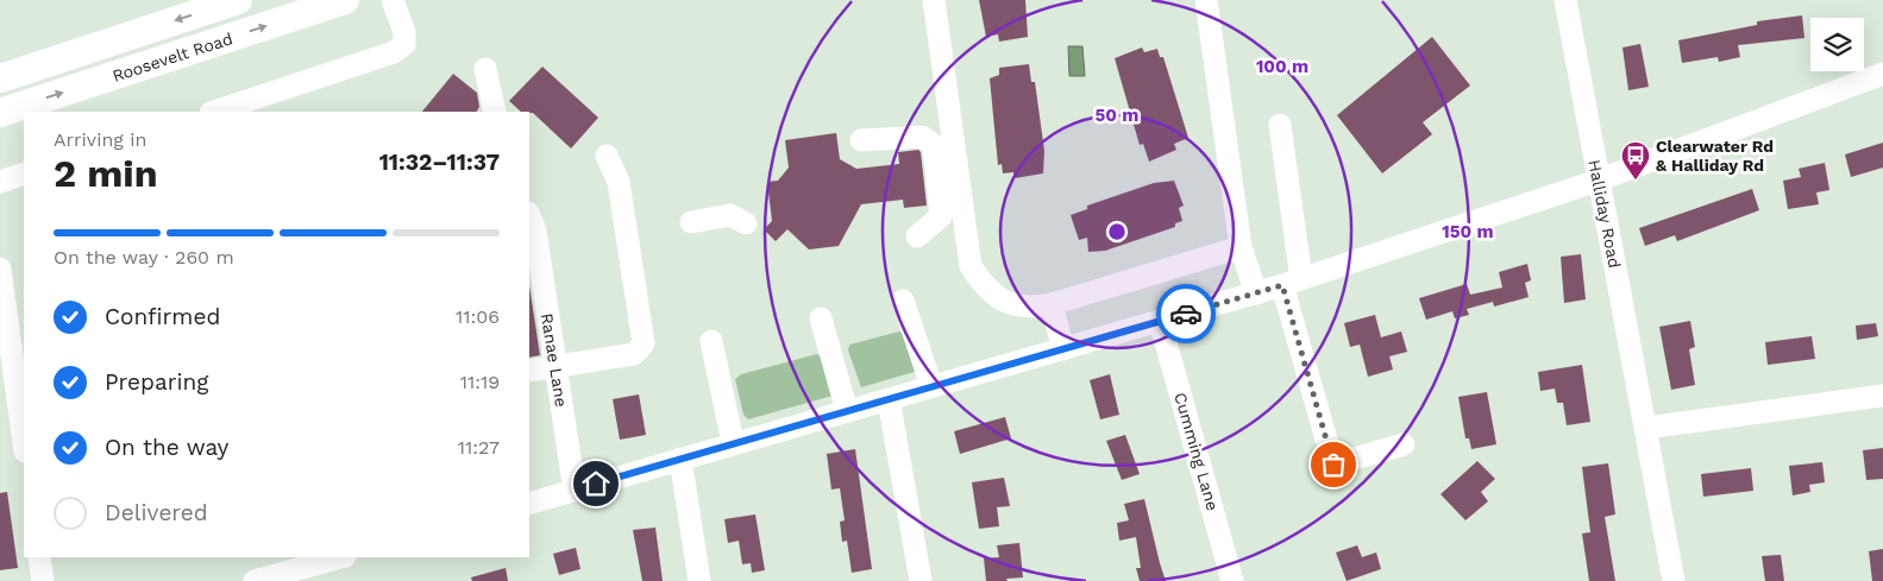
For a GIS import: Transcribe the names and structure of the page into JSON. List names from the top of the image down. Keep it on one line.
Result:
{"streets":{"main road":["Roosevelt Road"],"street":["Halliday Road","Ranae Lane","Cumming Lane"]},"places":{"bus stop":["Clearwater Rd & Halliday Rd"]},"page":{"heading":["2 min","Arriving in","11:32–11:37"],"bar":"On the way · 260 m","list":[["Confirmed","11:06"],["Preparing","11:19"],["On the way","11:27"],"Delivered"]},"rings":["100 m","50 m","150 m"]}
